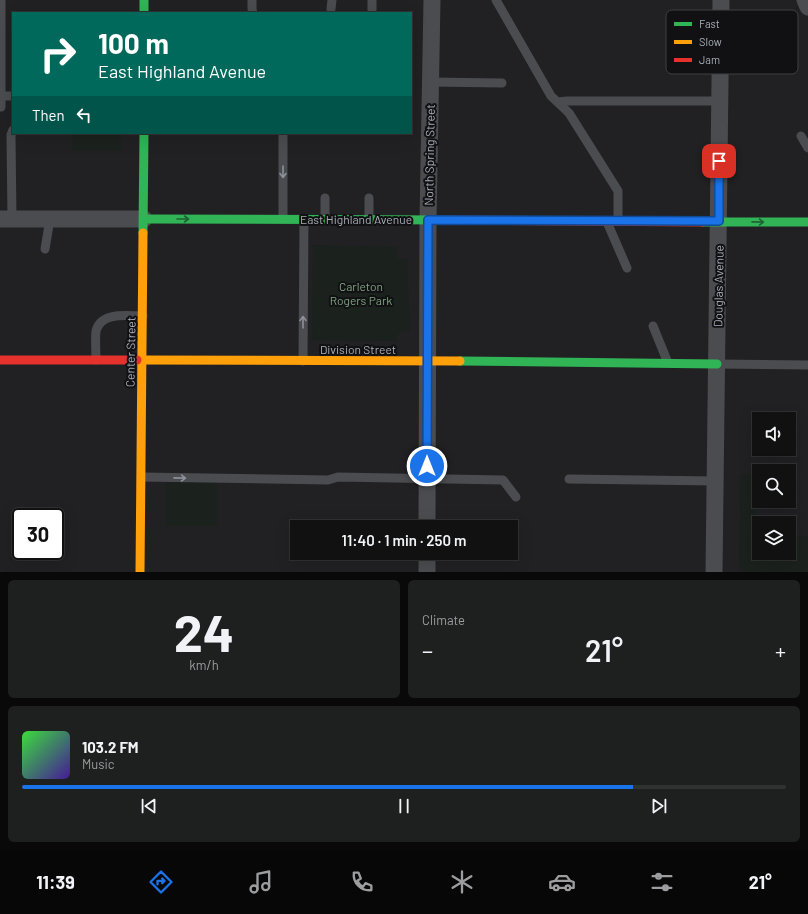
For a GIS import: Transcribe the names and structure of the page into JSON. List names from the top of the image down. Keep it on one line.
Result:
{"streets":{"main road":["East Highland Avenue","Division Street","Center Street"],"street":["North Spring Street","Douglas Avenue"]},"crossings":[["North Spring Street","East Highland Avenue"],["North Spring Street","Division Street"],["East Highland Avenue","Douglas Avenue"],["East Highland Avenue","Center Street"],["Douglas Avenue","Division Street"],["Division Street","Center Street"]],"parks":["Carleton Rogers Park"],"legend":["Fast","Slow","Jam"],"page":{"turn":["100 m","East Highland Avenue"],"then":"Then","limit":"30","trip":"11:40 · 1 min · 250 m","tile":[["24","km/h"],"Climate"],"heat":["−","21°","+"],"song":["103.2 FM","Music"],"tabs":["11:39","21°"]}}
